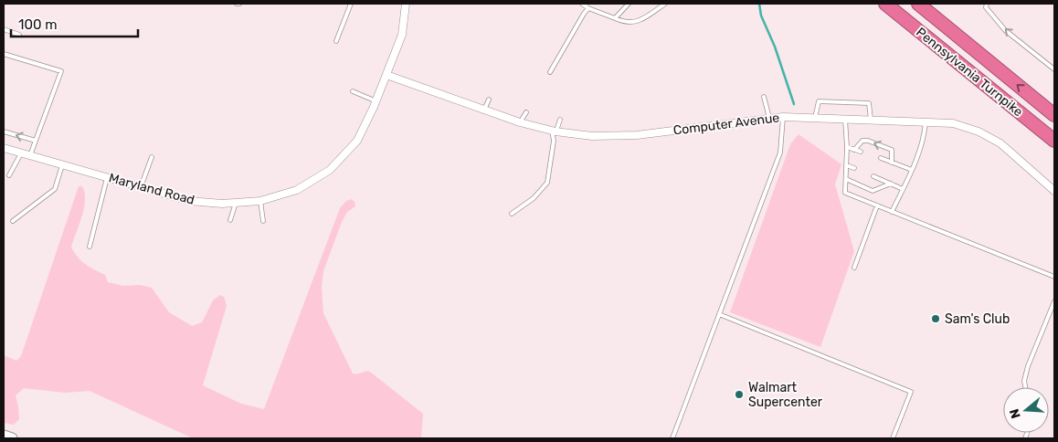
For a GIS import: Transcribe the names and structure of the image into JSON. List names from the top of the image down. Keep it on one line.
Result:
{"streets":{"highway":["Pennsylvania Turnpike"],"street":["Computer Avenue","Maryland Road"]},"crossings":[["Computer Avenue","Maryland Road"]],"places":["Sam's Club","Walmart Supercenter"],"scale_bar":"100 m","north":"left"}
